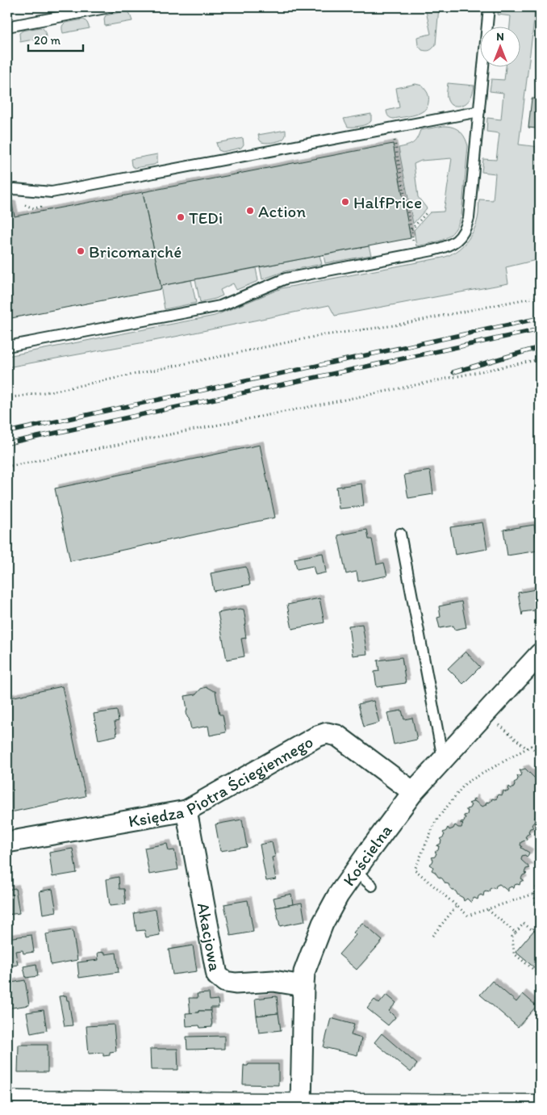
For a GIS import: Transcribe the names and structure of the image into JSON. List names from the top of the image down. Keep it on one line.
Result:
{"streets":{"street":["Księdza Piotra Ściegiennego","Kościelna","Akacjowa"]},"crossings":[["Księdza Piotra Ściegiennego","Kościelna"],["Księdza Piotra Ściegiennego","Akacjowa"],["Kościelna","Akacjowa"]],"places":["HalfPrice","Action","TEDi","Bricomarché"],"scale_bar":"20 m","north":"top"}
